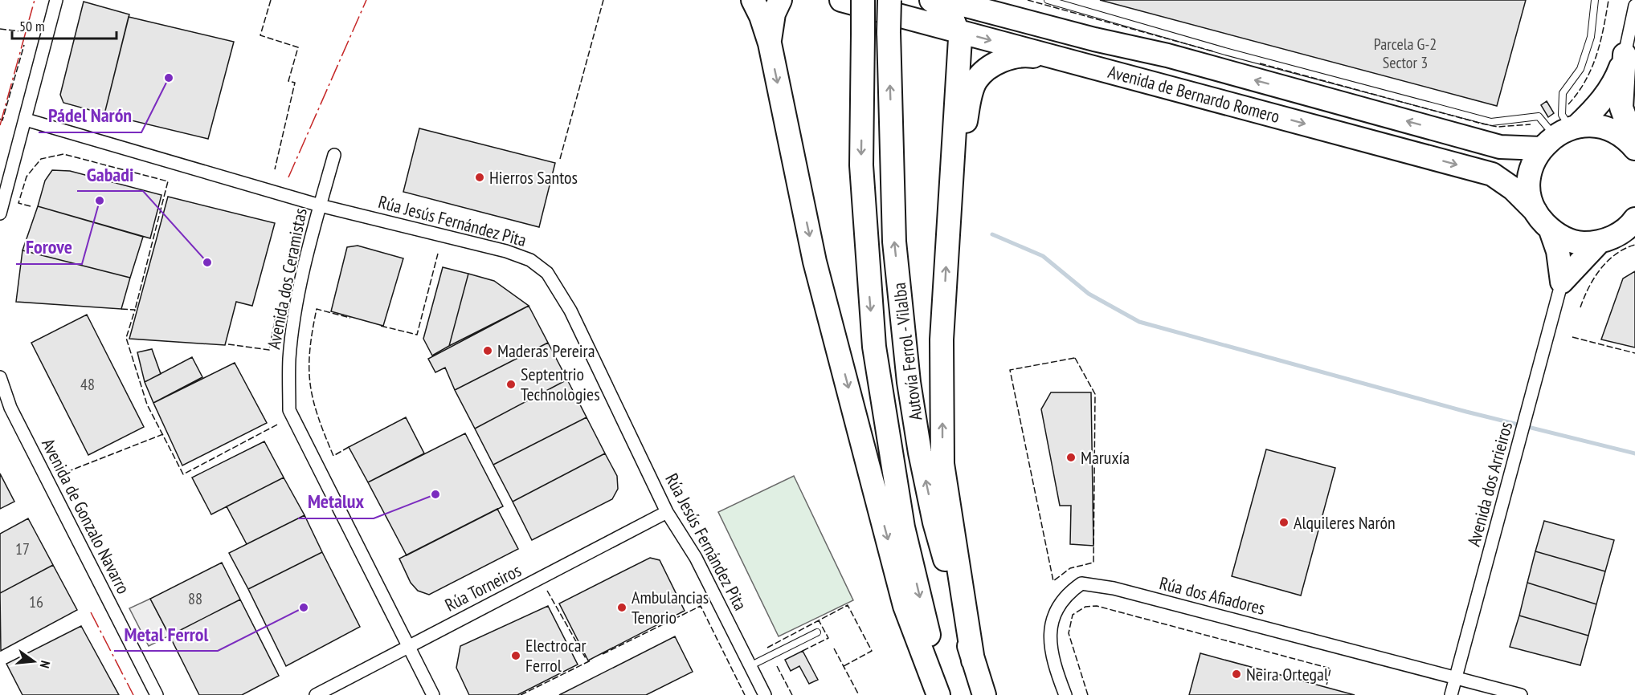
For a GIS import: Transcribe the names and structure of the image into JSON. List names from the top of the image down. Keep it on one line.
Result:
{"streets":{"highway":["Avenida de Bernardo Romero","Autovía Ferrol - Vilalba"],"street":["Rúa Jesús Fernández Pita","Avenida dos Ceramistas","Avenida dos Arrieiros","Avenida de Gonzalo Navarro","Rúa Torneiros","Rúa dos Afiadores"]},"crossings":[["Rúa Jesús Fernández Pita","Avenida dos Ceramistas"],["Rúa Jesús Fernández Pita","Rúa Torneiros"],["Avenida dos Ceramistas","Rúa Torneiros"],["Avenida dos Arrieiros","Rúa dos Afiadores"]],"places":["Pádel Narón","Hierros Santos","Forove","Gabadi","Maderas Pereira","Septentrio Technologies","Maruxía","Metalux","Alquileres Narón","Metal Ferrol","Ambulancias Tenorio","Electrocar Ferrol","Neira Ortegal"],"house_numbers":["Parcela G-2 Sector 3","48","17","88","16"],"scale_bar":"50 m","north":"right"}
